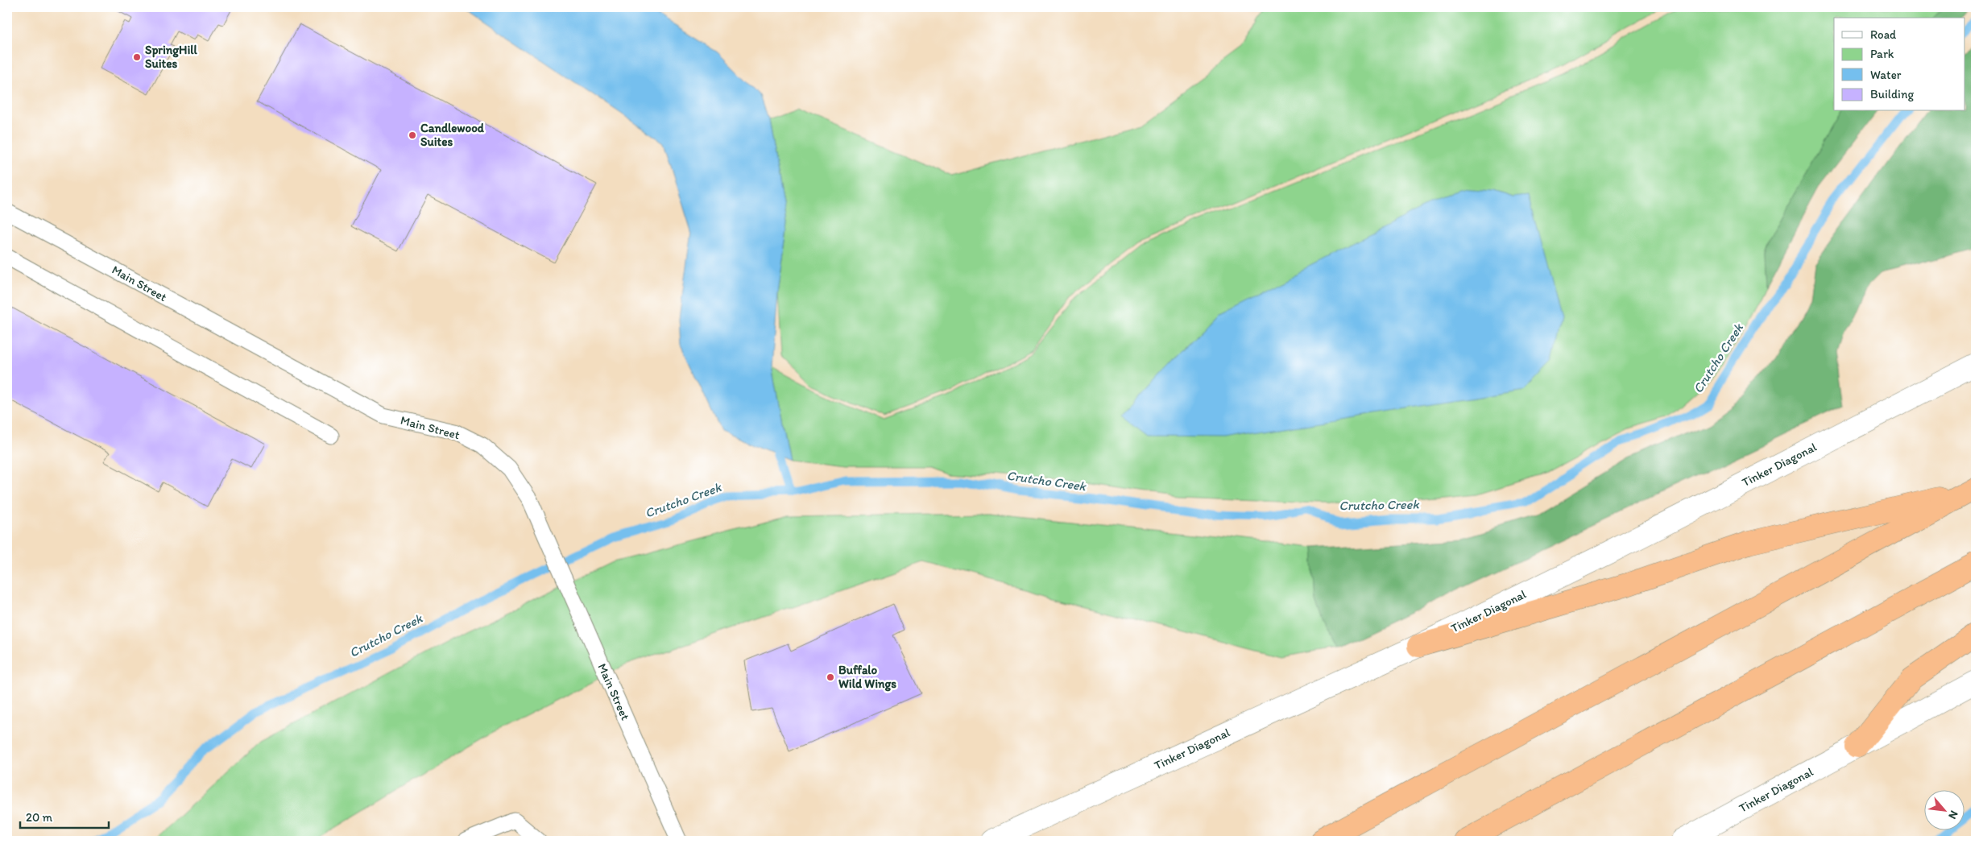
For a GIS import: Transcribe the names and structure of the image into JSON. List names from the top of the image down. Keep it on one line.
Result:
{"streets":{"street":["Tinker Diagonal"],"lane":["Main Street"]},"water":["Crutcho Creek"],"places":["SpringHill Suites","Candlewood Suites","Buffalo Wild Wings"],"legend":["Road","Park","Water","Building"],"scale_bar":"20 m","north":"bottom right"}
